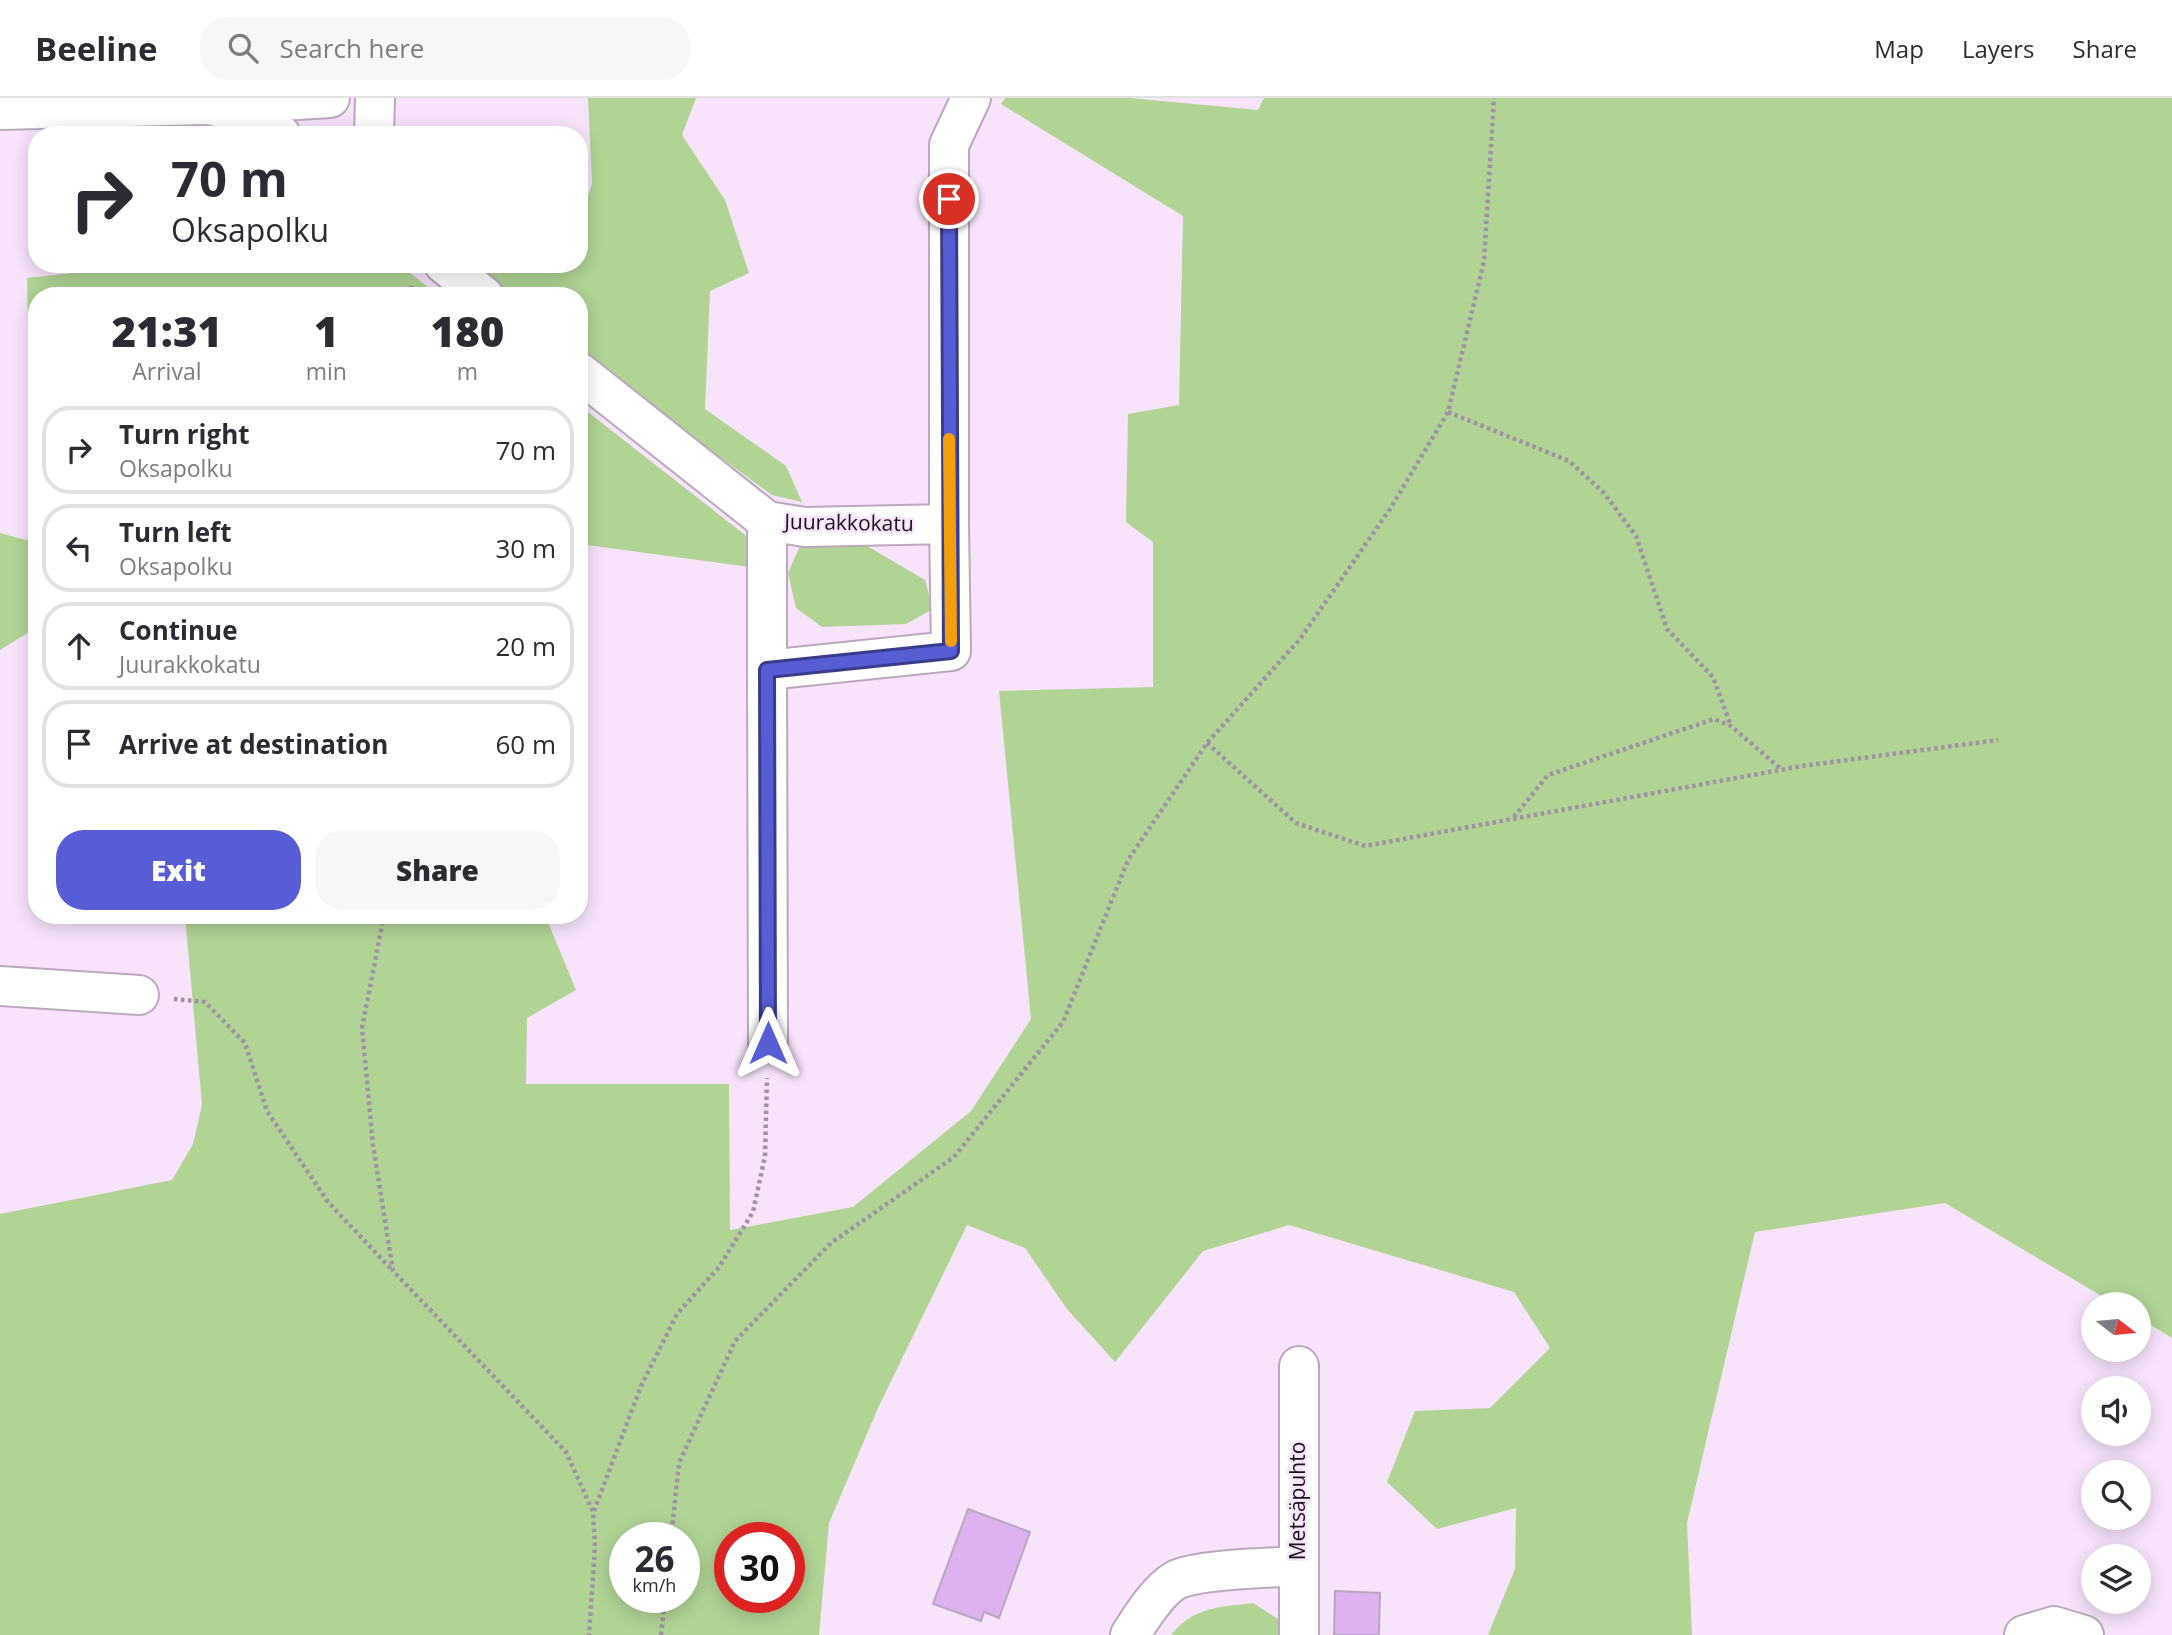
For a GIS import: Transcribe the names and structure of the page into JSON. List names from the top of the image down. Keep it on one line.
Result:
{"streets":{"street":["Juurakkokatu","Metsäpuhto"]},"north":"right","page":{"header":"Beeline","search":"Search here","nav":["Map","Layers","Share"],"turn":["70 m","Oksapolku"],"eta":["21:31","Arrival","1","min","180","m"],"list":[{"name":"Turn right","note":"Oksapolku","value":"70 m"},{"name":"Turn left","note":"Oksapolku","value":"30 m"},{"name":"Continue","note":"Juurakkokatu","value":"20 m"},{"name":"Arrive at destination","value":"60 m"}],"buttons":["Exit","Share"],"speed":"26 km/h","limit":"30"}}
